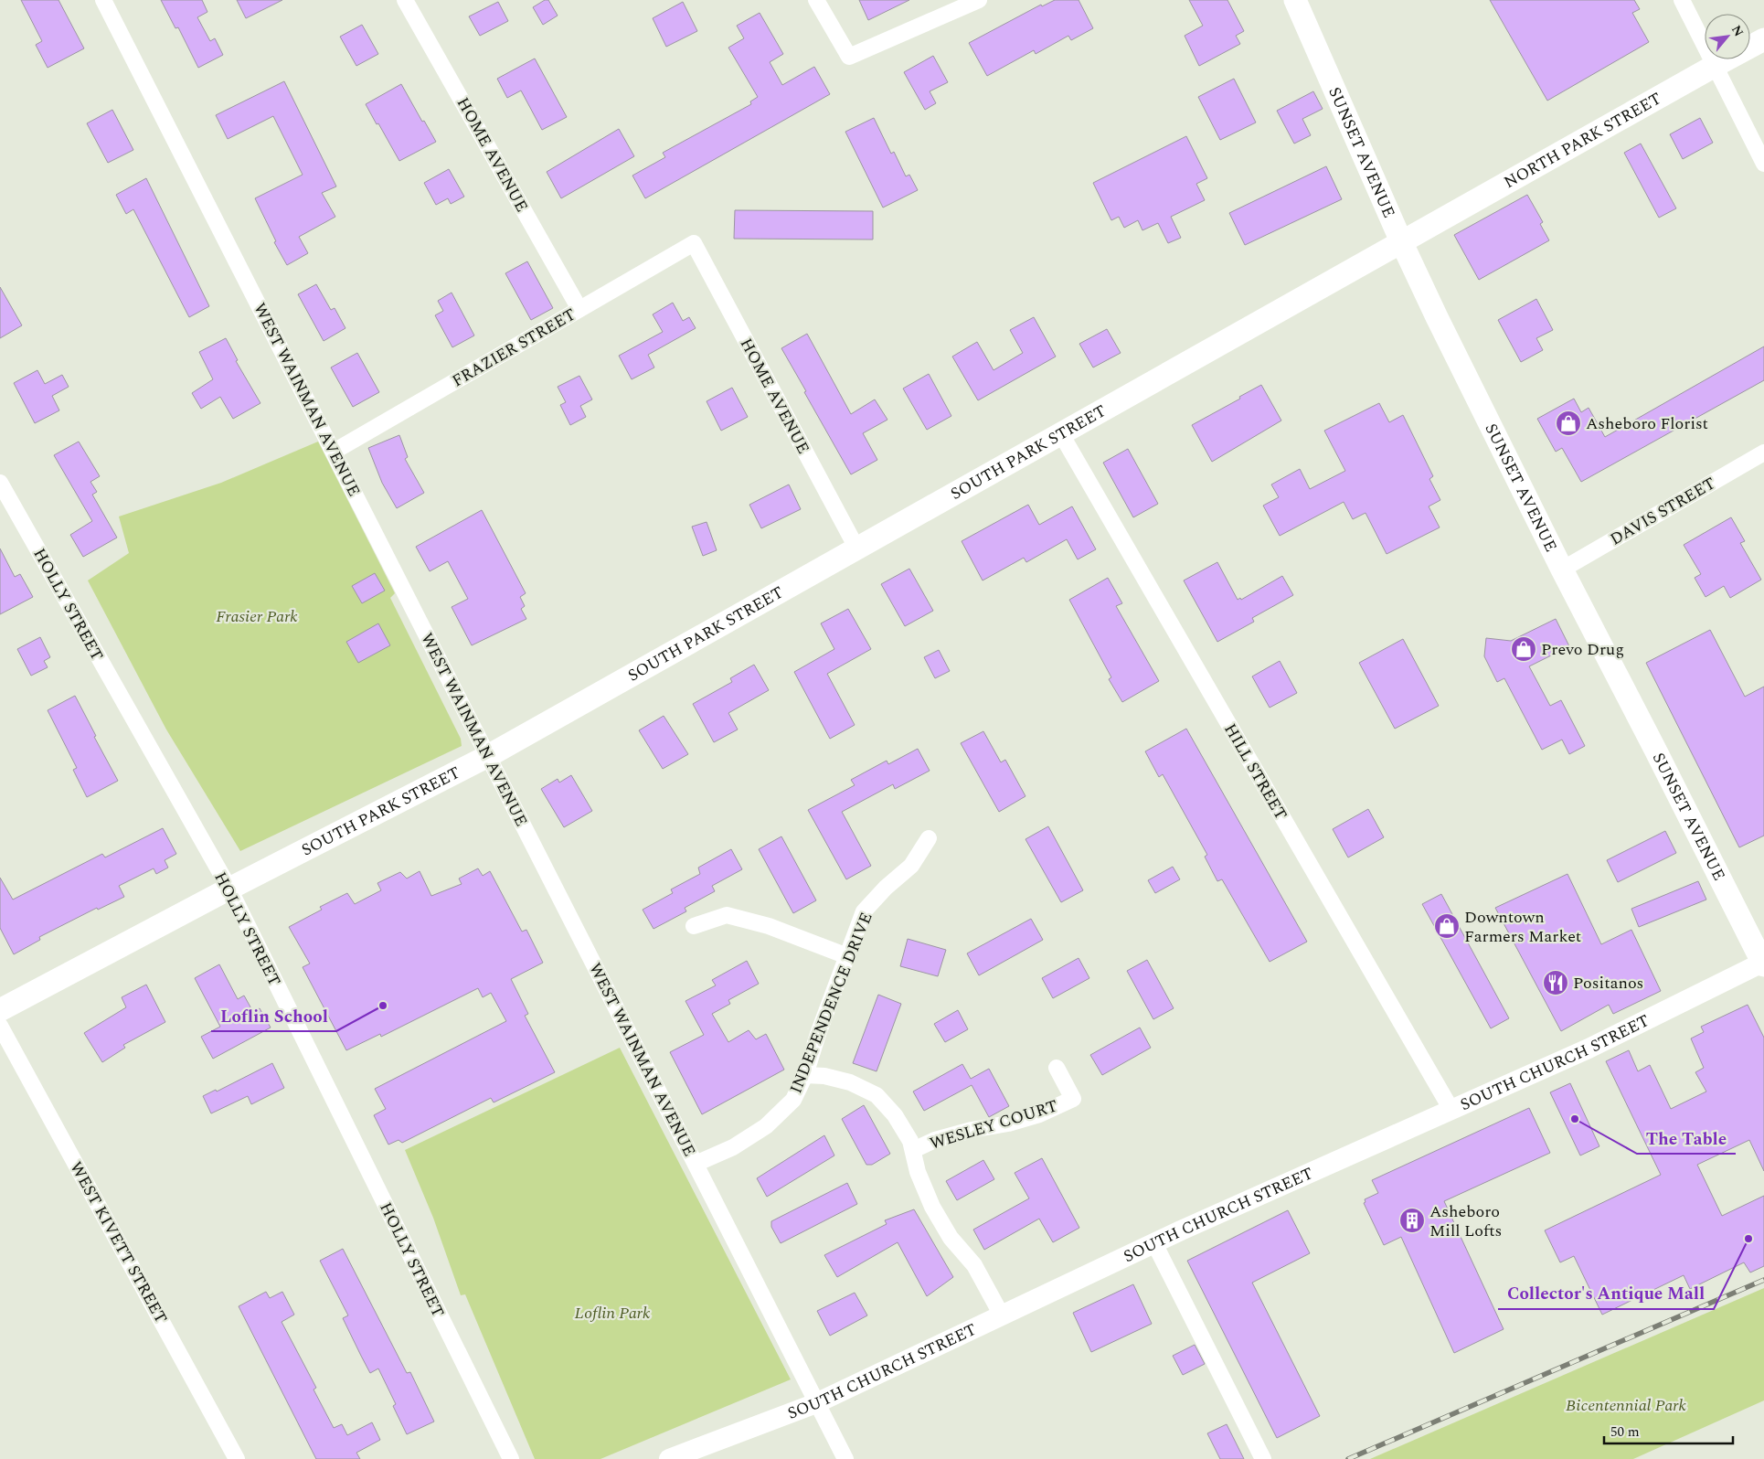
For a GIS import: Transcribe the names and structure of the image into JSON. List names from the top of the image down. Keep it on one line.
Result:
{"streets":{"main road":["NORTH PARK STREET","SUNSET AVENUE","SOUTH PARK STREET"],"street":["HOME AVENUE","FRAZIER STREET","WEST WAINMAN AVENUE","DAVIS STREET","HOLLY STREET","HILL STREET","INDEPENDENCE DRIVE","SOUTH CHURCH STREET","WESLEY COURT","WEST KIVETT STREET"]},"crossings":[["NORTH PARK STREET","SUNSET AVENUE"],["NORTH PARK STREET","SOUTH PARK STREET"],["SUNSET AVENUE","SOUTH PARK STREET"],["SUNSET AVENUE","DAVIS STREET"],["SUNSET AVENUE","SOUTH CHURCH STREET"],["HOME AVENUE","FRAZIER STREET"],["HOME AVENUE","SOUTH PARK STREET"],["FRAZIER STREET","WEST WAINMAN AVENUE"],["WEST WAINMAN AVENUE","SOUTH PARK STREET"],["WEST WAINMAN AVENUE","INDEPENDENCE DRIVE"],["WEST WAINMAN AVENUE","SOUTH CHURCH STREET"],["SOUTH PARK STREET","HOLLY STREET"],["SOUTH PARK STREET","HILL STREET"],["HILL STREET","SOUTH CHURCH STREET"]],"parks":["Frasier Park","Loflin Park","Bicentennial Park"],"places":{"shop":["Asheboro Florist","Prevo Drug","Downtown Farmers Market"],"restaurant":["Positanos"],"other":["Loflin School","The Table","Collector's Antique Mall"],"building":["Asheboro Mill Lofts"]},"scale_bar":"50 m","north":"top right"}
